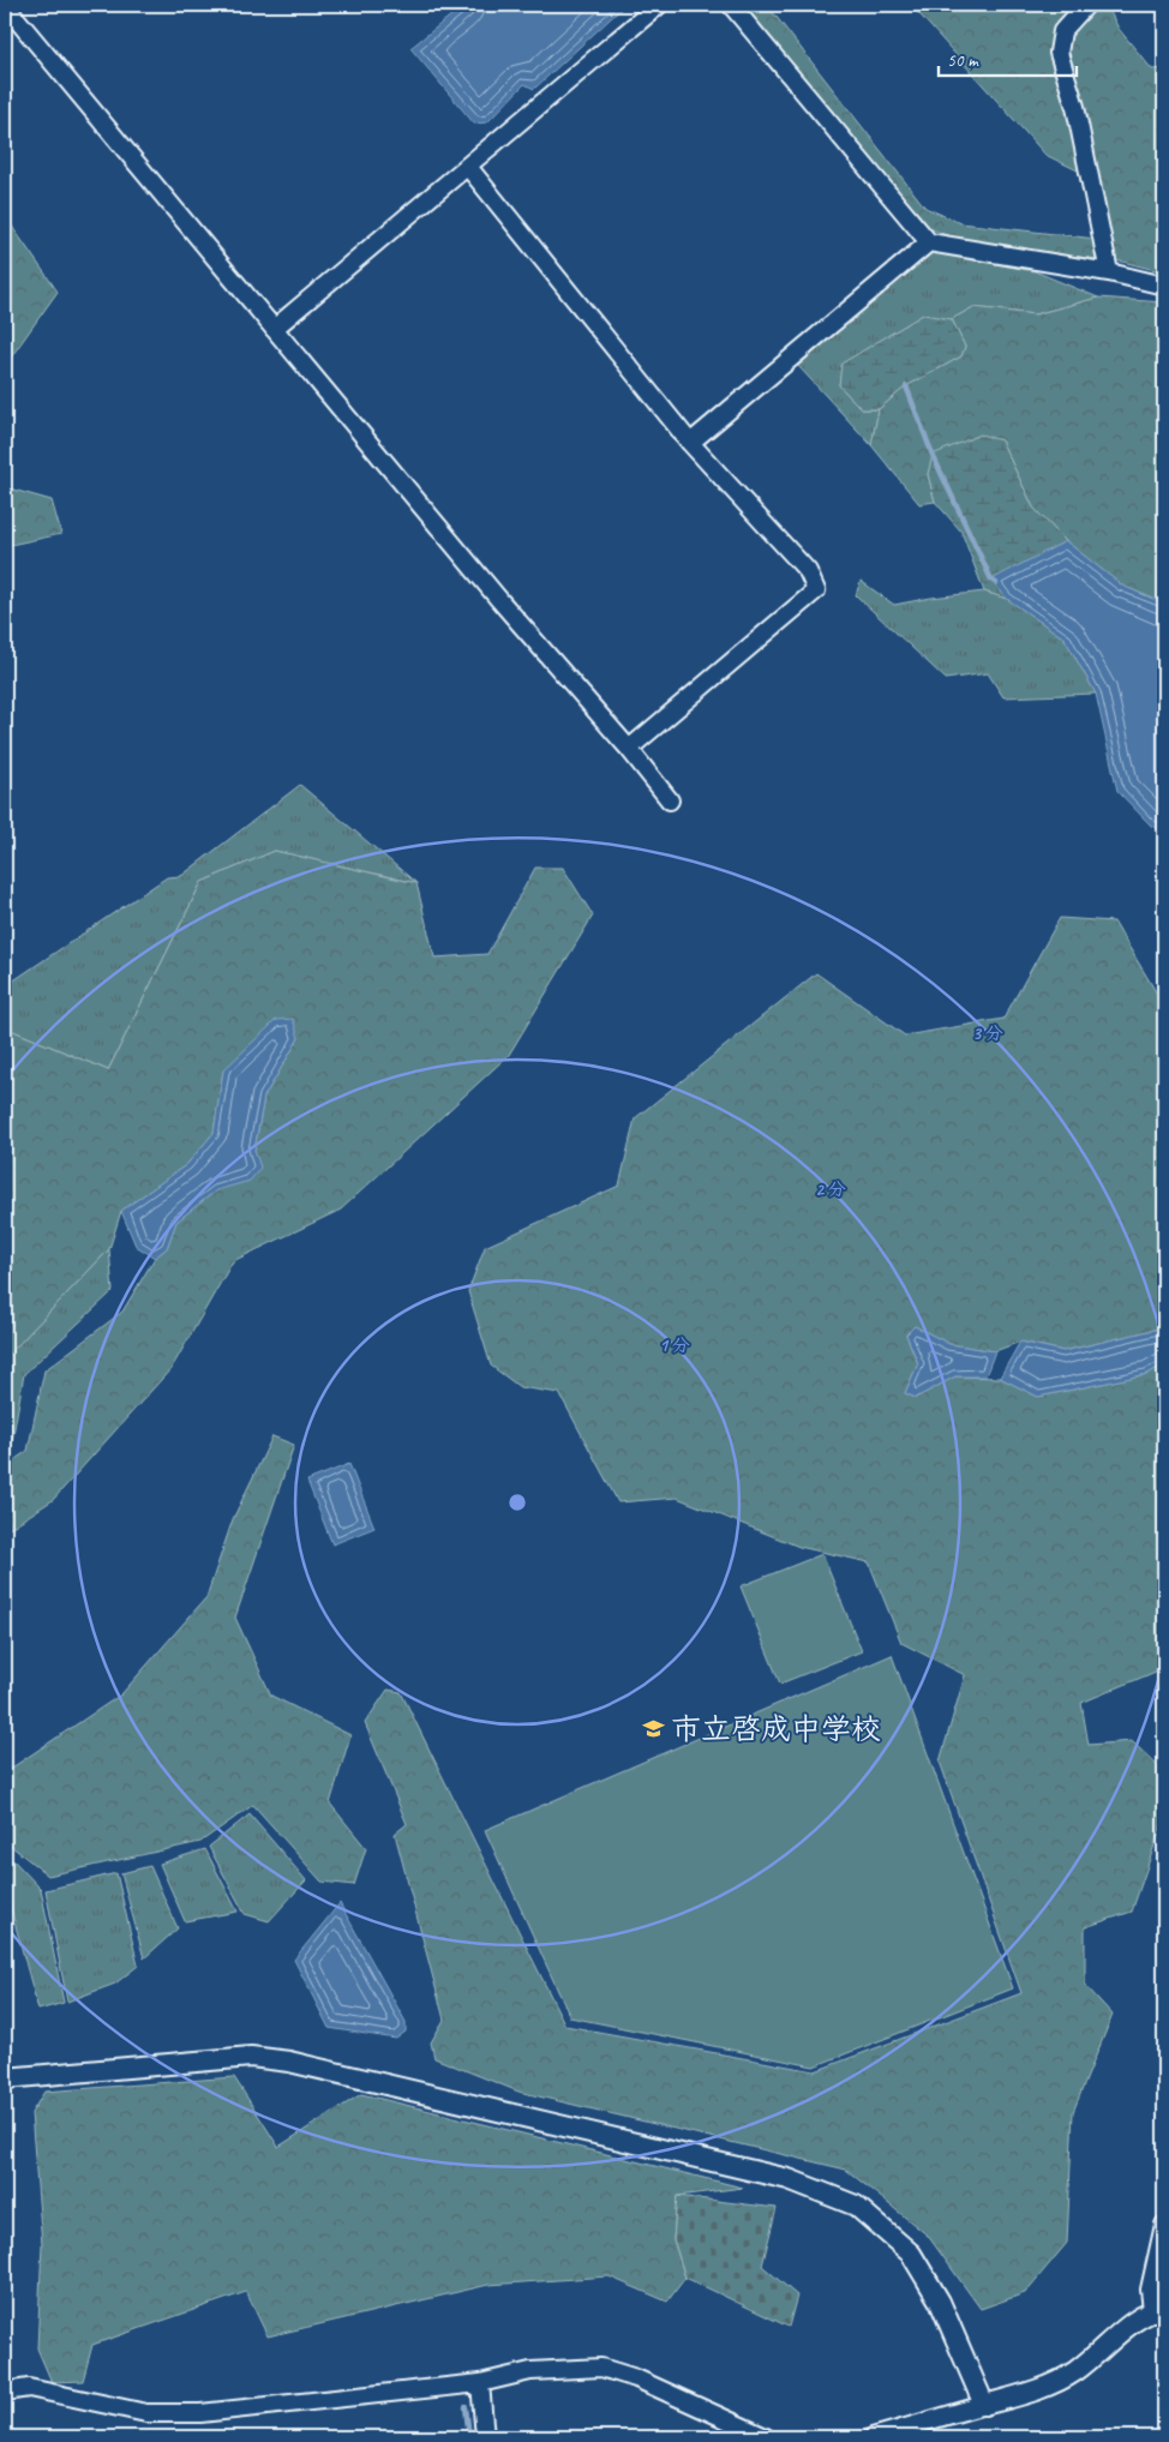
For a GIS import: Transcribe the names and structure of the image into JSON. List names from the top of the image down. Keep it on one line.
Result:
{"places":{"school or university":["市立啓成中学校"]},"scale_bar":"50 m","rings":["3 分","2 分","1 分"]}
